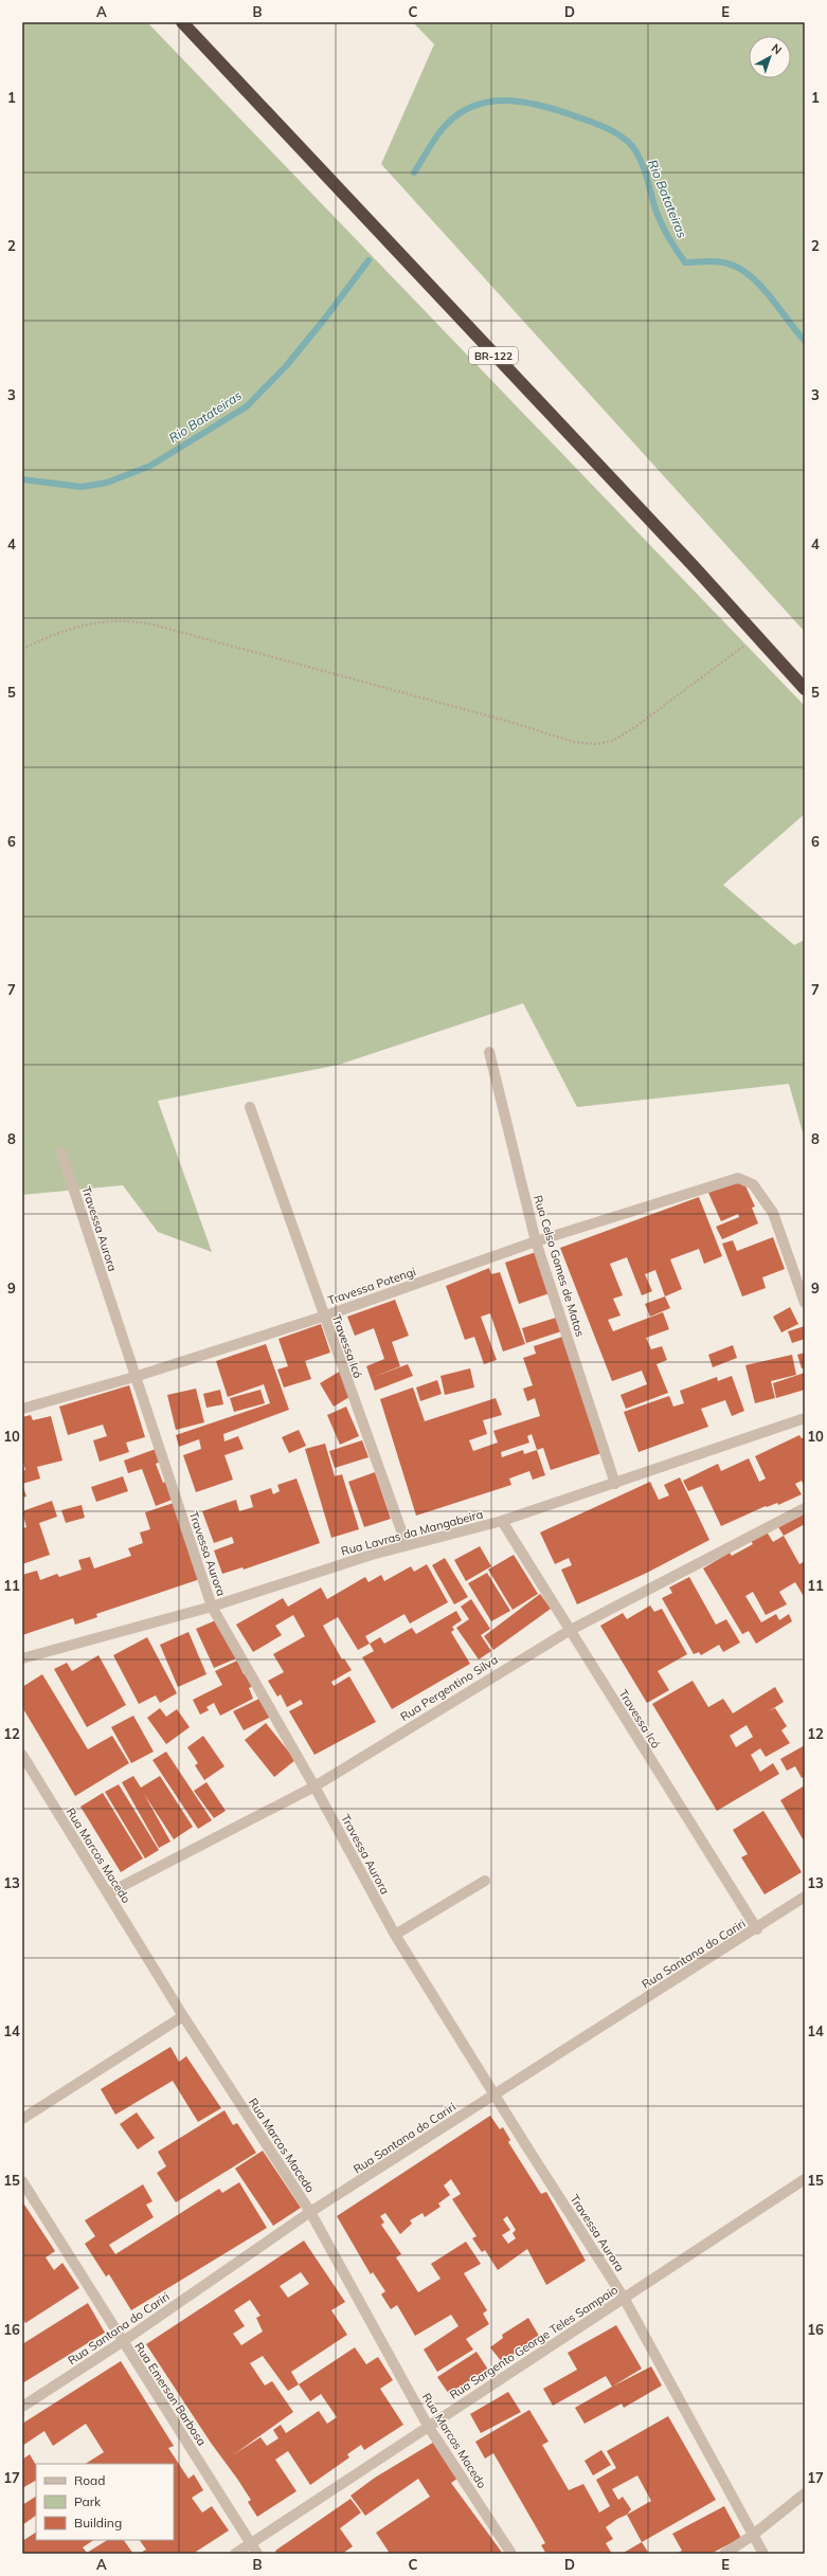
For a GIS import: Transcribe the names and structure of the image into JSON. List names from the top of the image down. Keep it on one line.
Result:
{"streets":{"highway":["BR-122"],"street":["Travessa Aurora","Rua Celso Gomes de Matos","Travessa Potengi","Travessa Icó","Rua Lavras da Mangabeira","Rua Pergentino Silva","Rua Marcos Macedo","Rua Santana do Cariri","Rua Sargento George Teles Sampaio","Rua Emerson Barbosa"]},"crossings":[["Travessa Aurora","Travessa Potengi"],["Travessa Aurora","Rua Lavras da Mangabeira"],["Travessa Aurora","Rua Pergentino Silva"],["Travessa Aurora","Rua Santana do Cariri"],["Travessa Aurora","Rua Sargento George Teles Sampaio"],["Rua Celso Gomes de Matos","Travessa Potengi"],["Rua Celso Gomes de Matos","Rua Lavras da Mangabeira"],["Travessa Potengi","Travessa Icó"],["Travessa Icó","Rua Lavras da Mangabeira"],["Travessa Icó","Rua Pergentino Silva"],["Travessa Icó","Rua Santana do Cariri"],["Rua Pergentino Silva","Rua Marcos Macedo"],["Rua Marcos Macedo","Rua Santana do Cariri"],["Rua Marcos Macedo","Rua Sargento George Teles Sampaio"],["Rua Santana do Cariri","Rua Emerson Barbosa"],["Rua Sargento George Teles Sampaio","Rua Emerson Barbosa"]],"water":["Rio Batateiras"],"legend":["Road","Park","Building"],"north":"top right","grid":{"columns":["A","B","C","D","E"],"rows":["1","2","3","4","5","6","7","8","9","10","11","12","13","14","15","16","17"]}}
